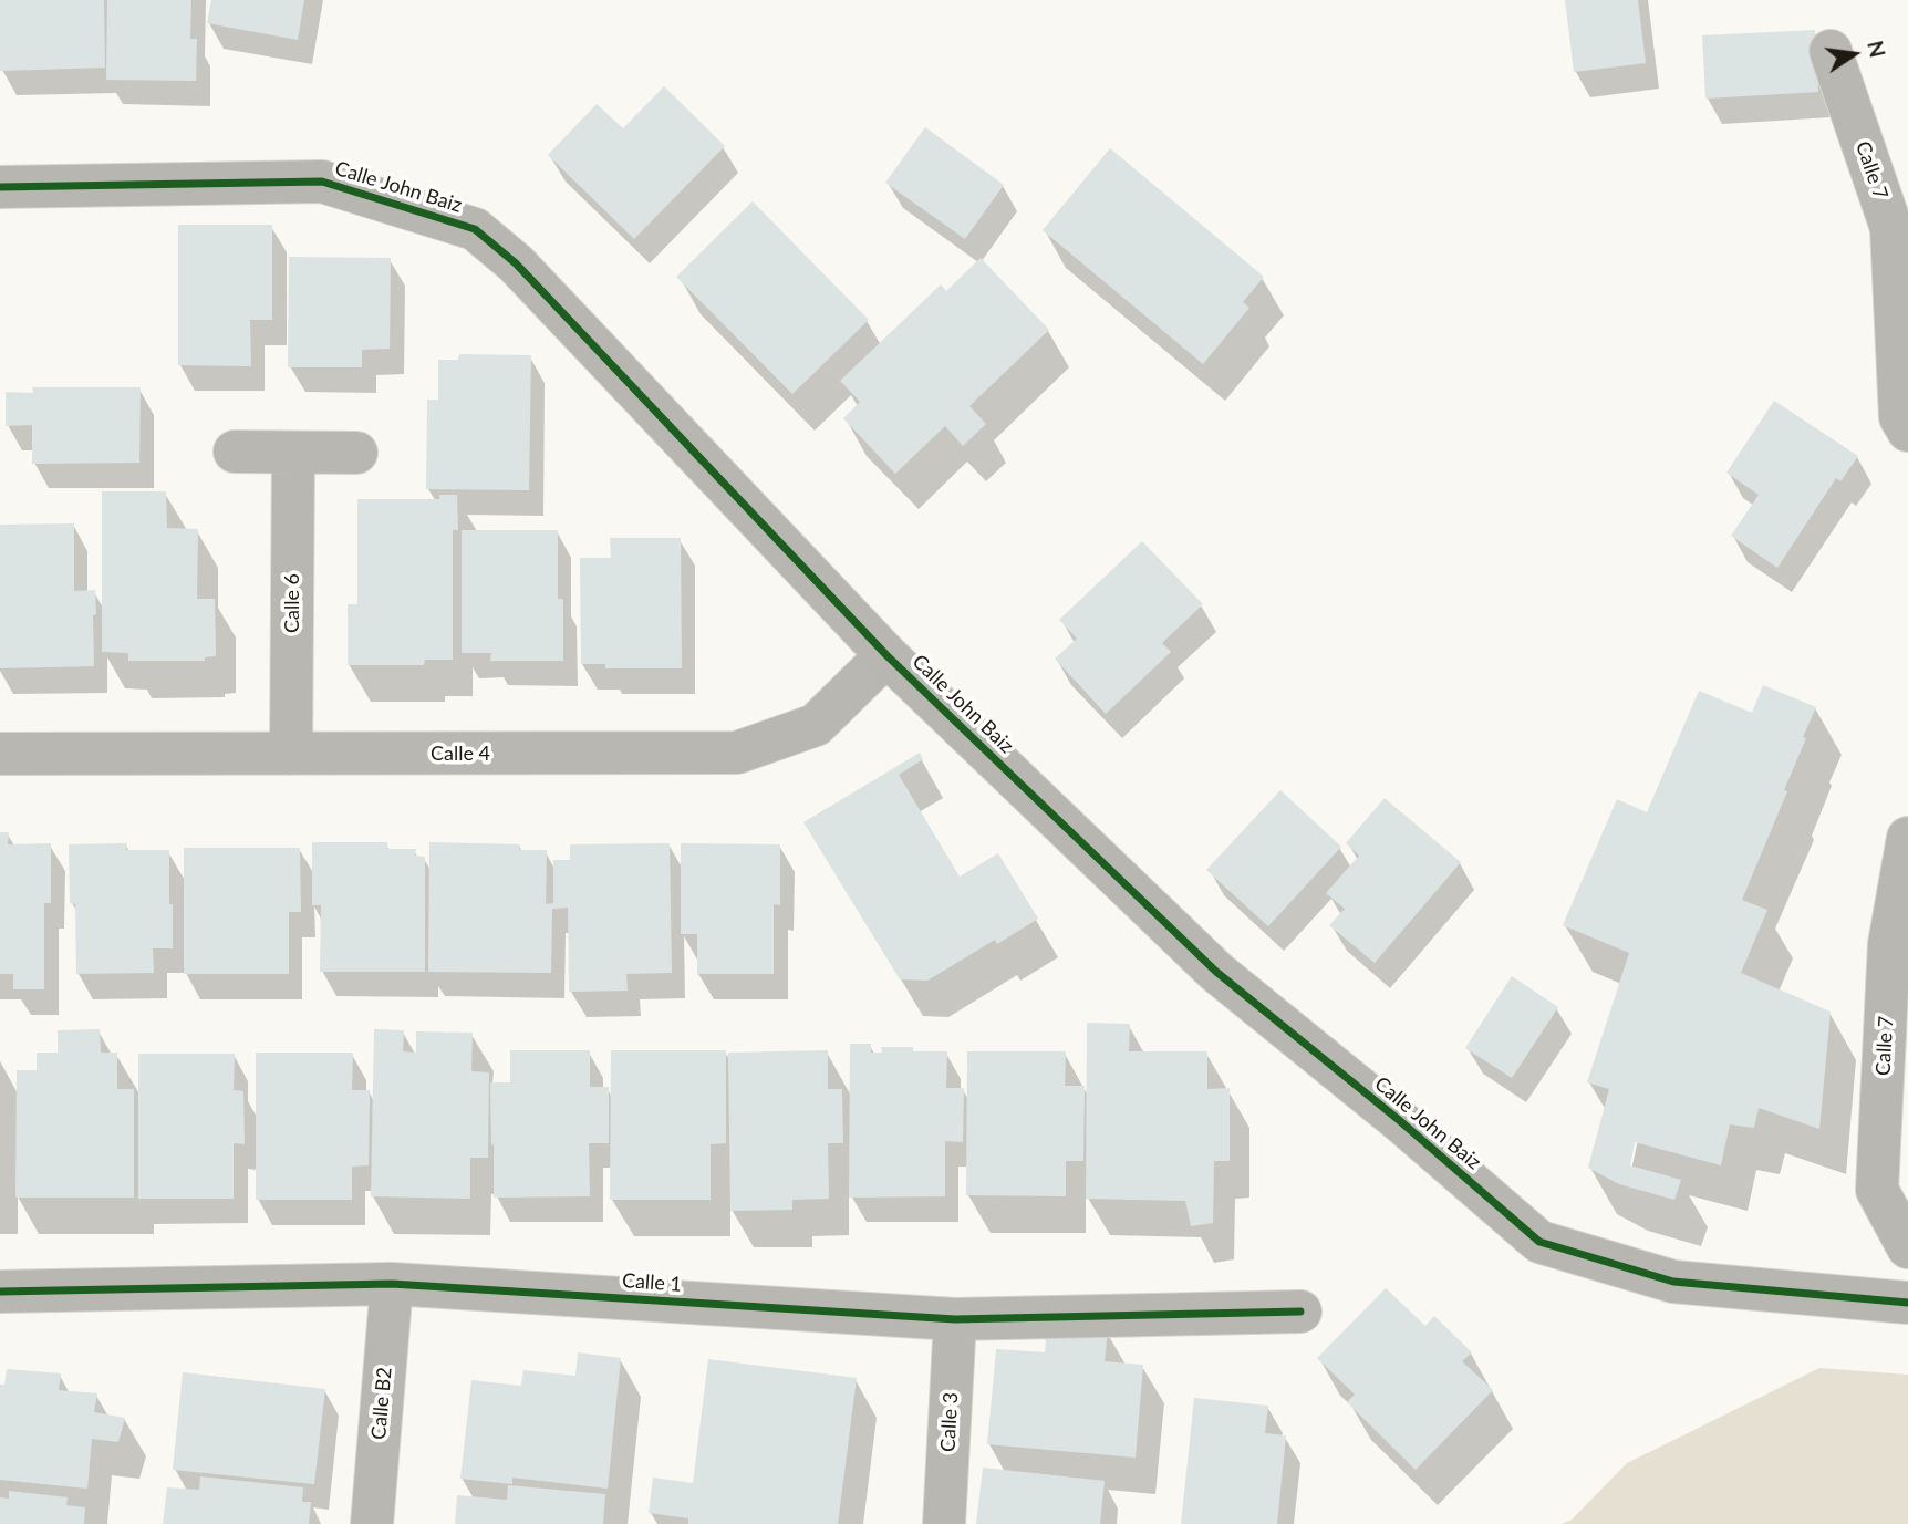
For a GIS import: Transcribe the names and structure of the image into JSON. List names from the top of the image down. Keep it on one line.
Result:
{"streets":{"street":["Calle 7","Calle John Baiz","Calle 6","Calle 4","Calle 1","Calle B2","Calle 3"]},"crossings":[["Calle John Baiz","Calle 4"],["Calle 6","Calle 4"],["Calle 1","Calle B2"],["Calle 1","Calle 3"]],"north":"right"}
